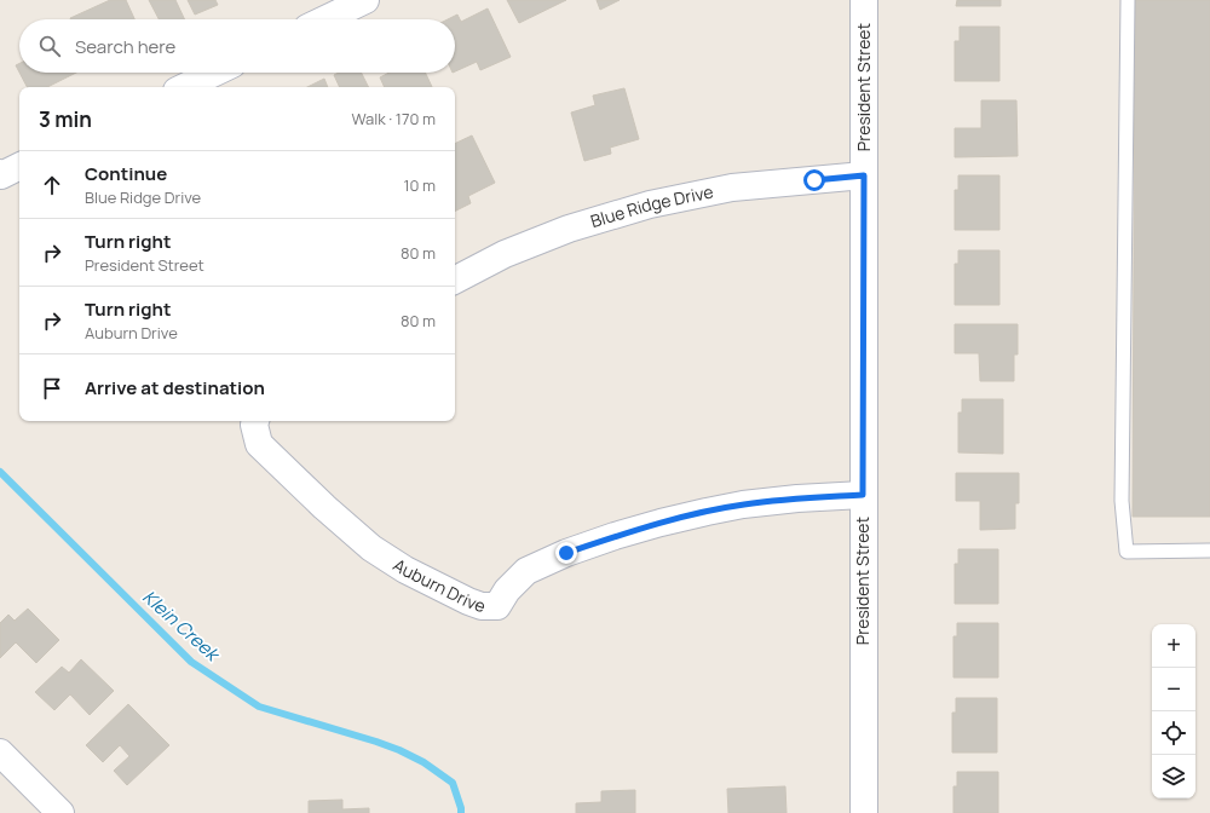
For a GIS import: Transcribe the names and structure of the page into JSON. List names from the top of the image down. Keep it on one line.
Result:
{"streets":{"street":["President Street","Blue Ridge Drive","Auburn Drive"]},"crossings":[["President Street","Blue Ridge Drive"],["President Street","Auburn Drive"]],"water":["Klein Creek"],"page":{"search":"Search here","heading":["3 min","Walk · 170 m"],"list":[["Continue","Blue Ridge Drive","10 m"],["Turn right","President Street","80 m"],["Turn right","Auburn Drive","80 m"],"Arrive at destination"],"map_buttons":["+","−"]}}
